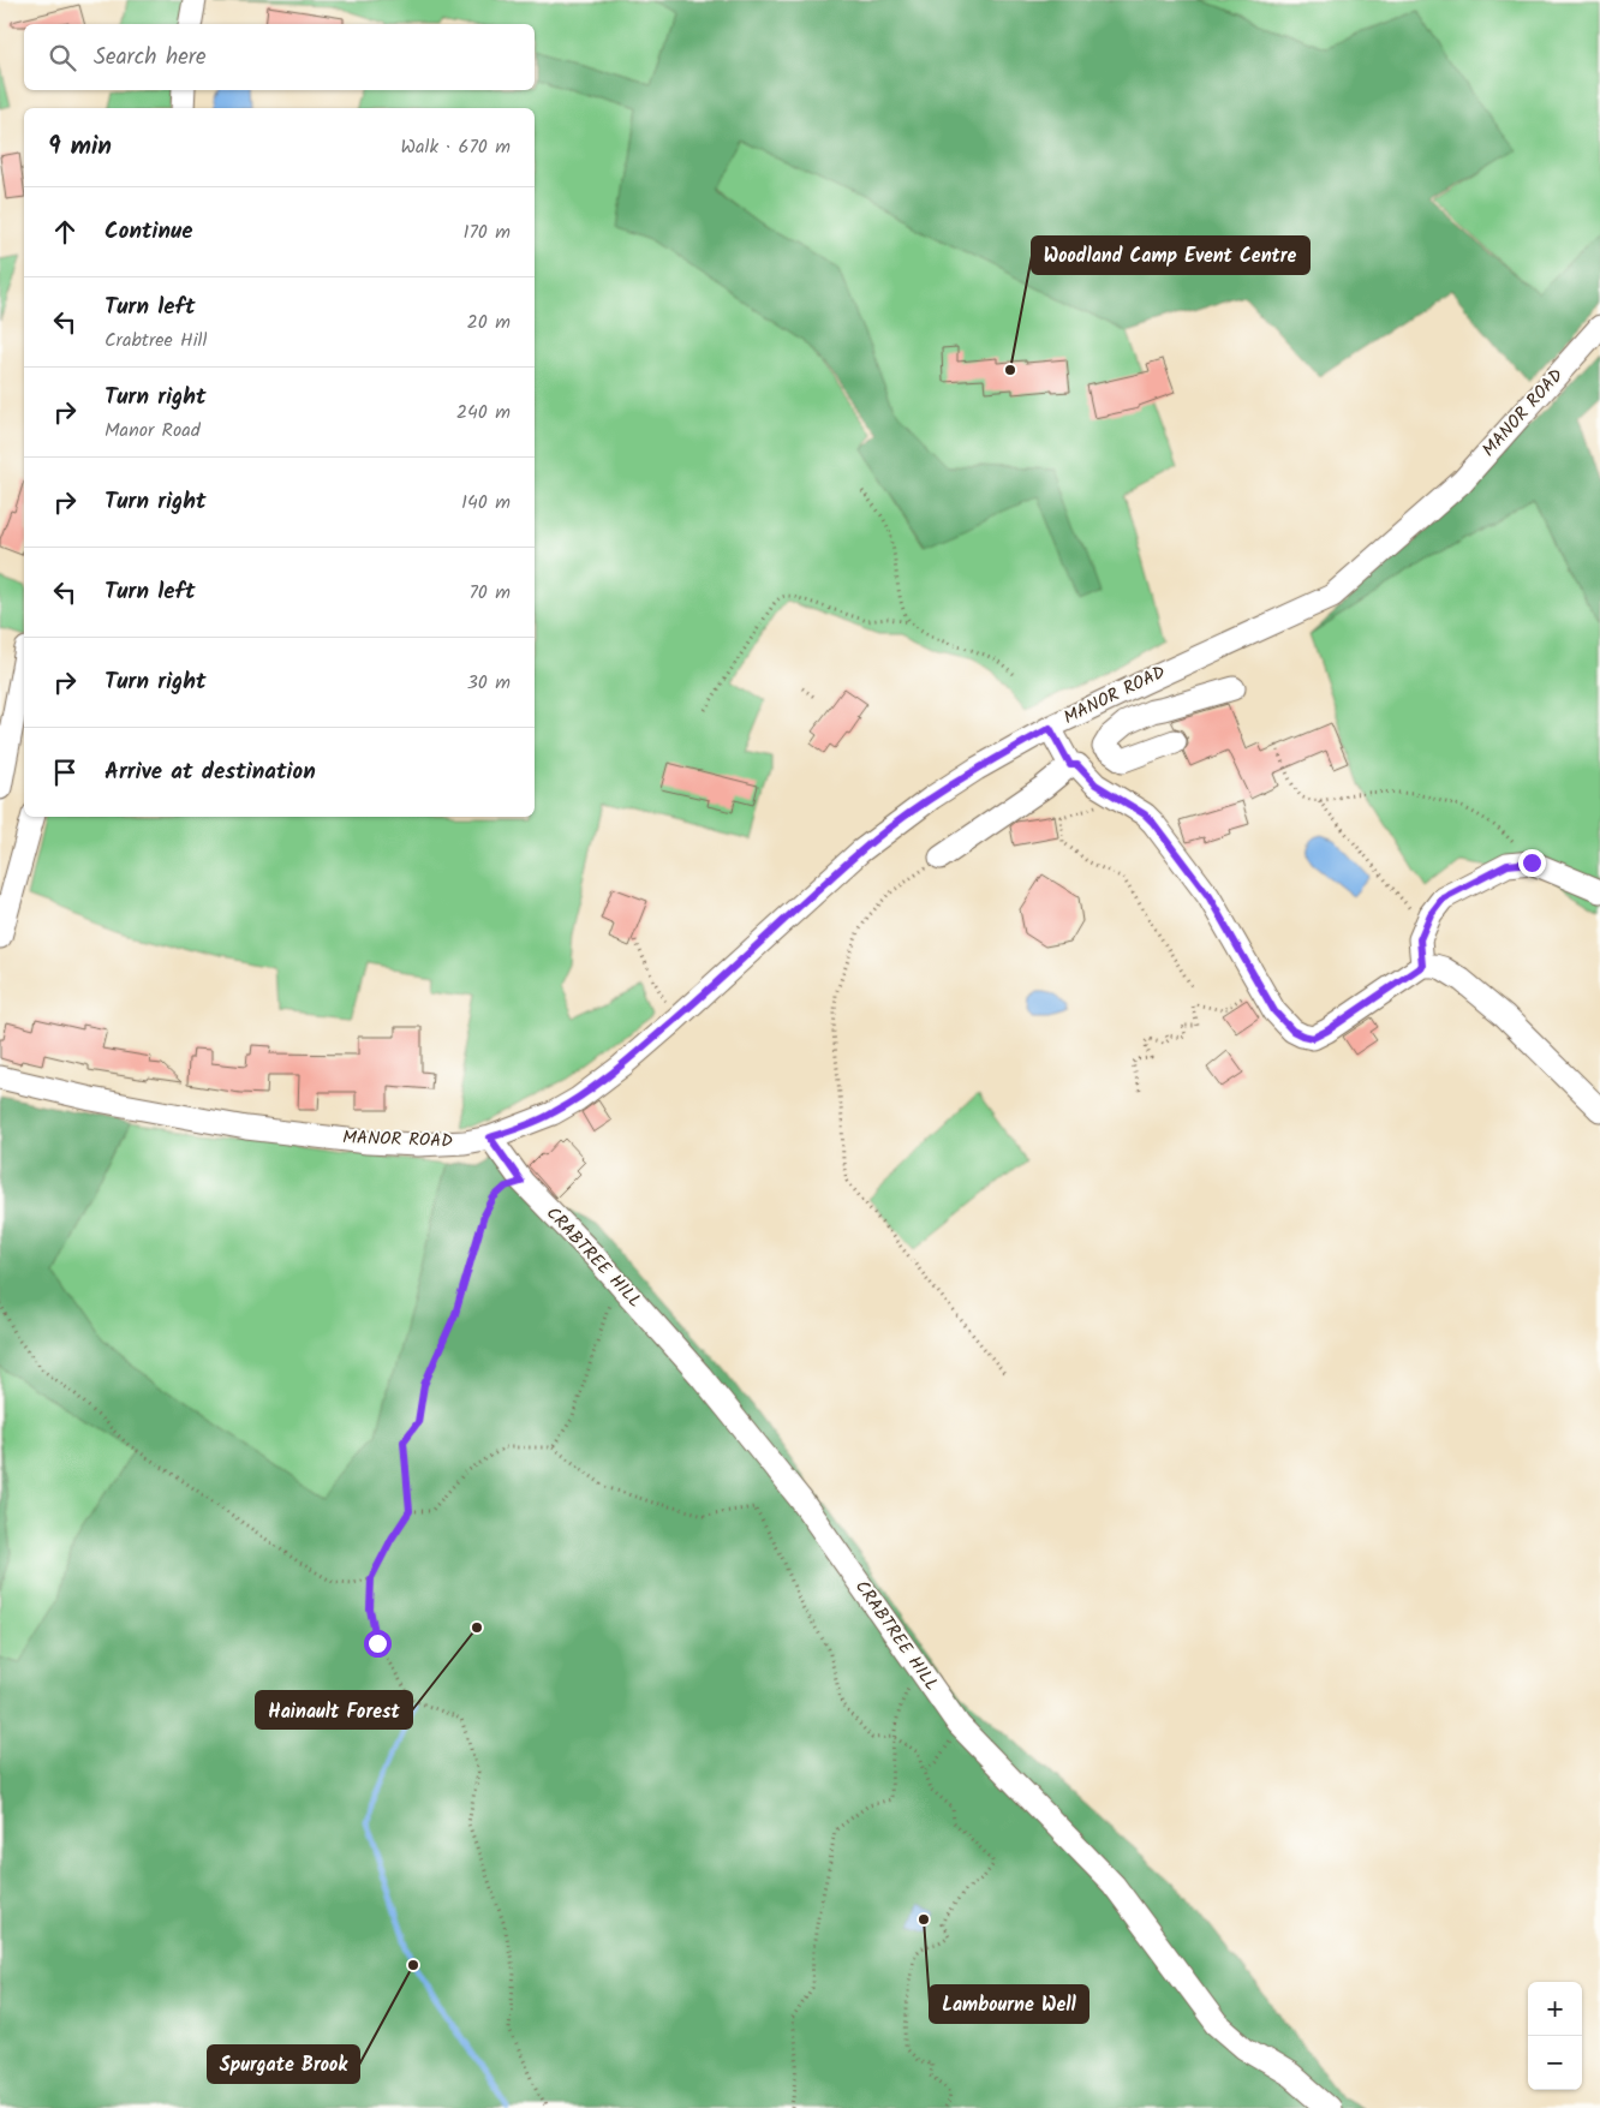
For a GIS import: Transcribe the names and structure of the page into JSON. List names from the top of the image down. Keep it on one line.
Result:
{"streets":{"street":["MANOR ROAD","CRABTREE HILL"]},"crossings":[["MANOR ROAD","CRABTREE HILL"]],"places":["Woodland Camp Event Centre","Hainault Forest","Lambourne Well","Spurgate Brook"],"page":{"search":"Search here","heading":["9 min","Walk · 670 m"],"list":[["Continue","170 m"],["Turn left","Crabtree Hill","20 m"],["Turn right","Manor Road","240 m"],["Turn right","140 m"],["Turn left","70 m"],["Turn right","30 m"],"Arrive at destination"],"map_buttons":["+","−"]}}
